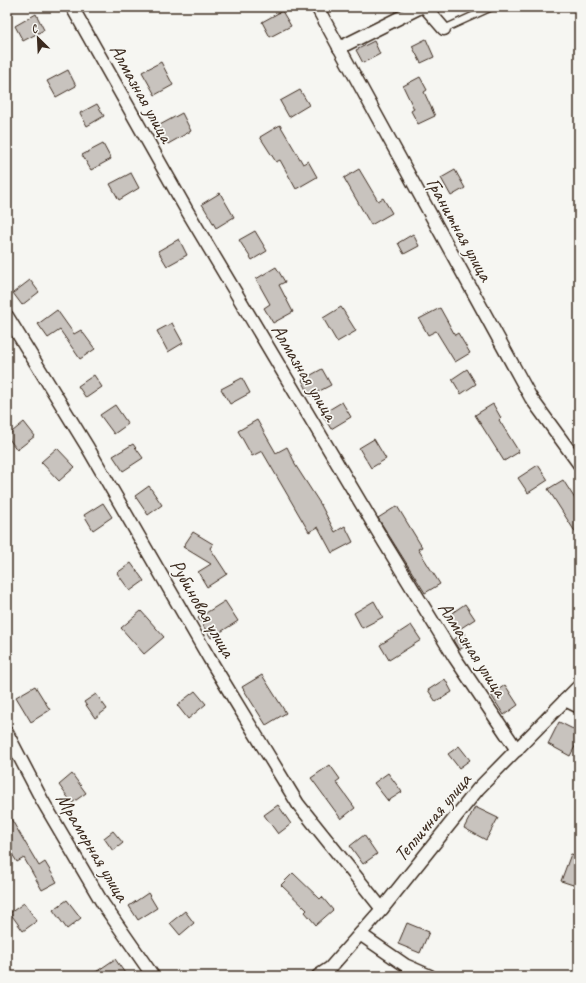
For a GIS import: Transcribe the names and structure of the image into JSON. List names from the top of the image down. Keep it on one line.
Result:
{"streets":{"street":["Алмазная улица","Гранитная улица","Рубиновая улица","Тепличная улица","Мраморная улица"]},"crossings":[["Алмазная улица","Тепличная улица"],["Рубиновая улица","Тепличная улица"]],"north":"top left"}
